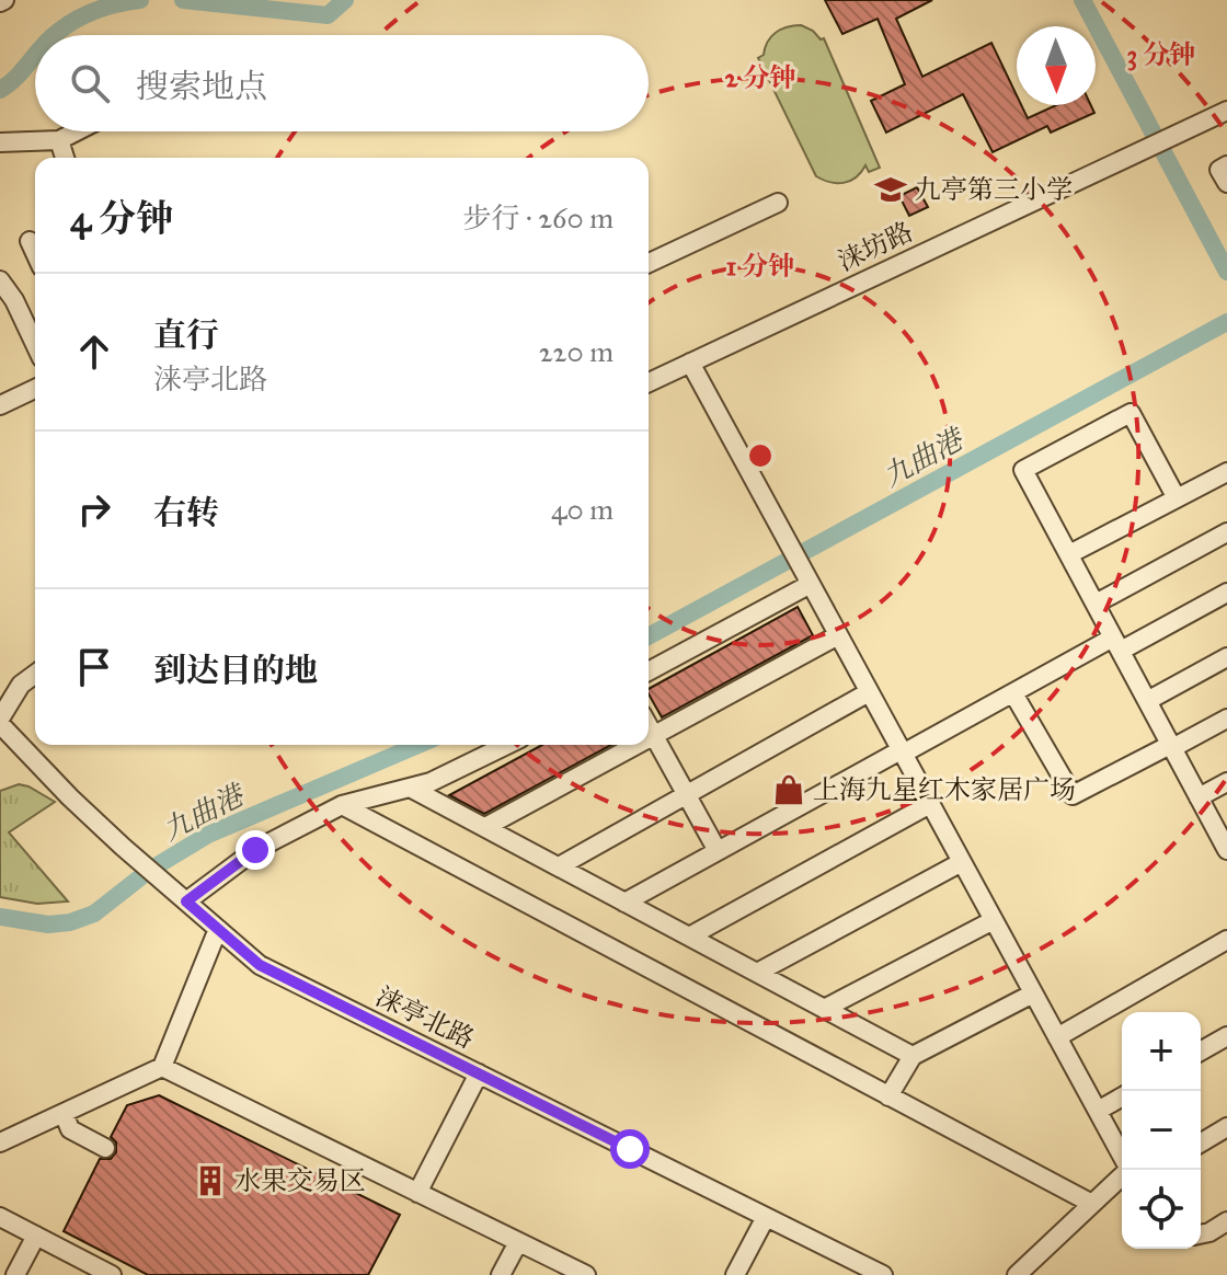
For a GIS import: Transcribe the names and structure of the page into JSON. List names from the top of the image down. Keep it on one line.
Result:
{"streets":{"street":["涞坊路","涞亭北路"]},"water":["九曲港"],"places":{"school or university":["九亭第三小学"],"shop":["上海九星红木家居广场"],"building":["水果交易区"]},"north":"bottom","page":{"search":"搜索地点","heading":["4 分钟","步行 · 260 m"],"list":[["直行","涞亭北路","220 m"],["右转","40 m"],"到达目的地"],"map_buttons":["+","−"]},"rings":["3 分钟","2 分钟","1 分钟"]}
